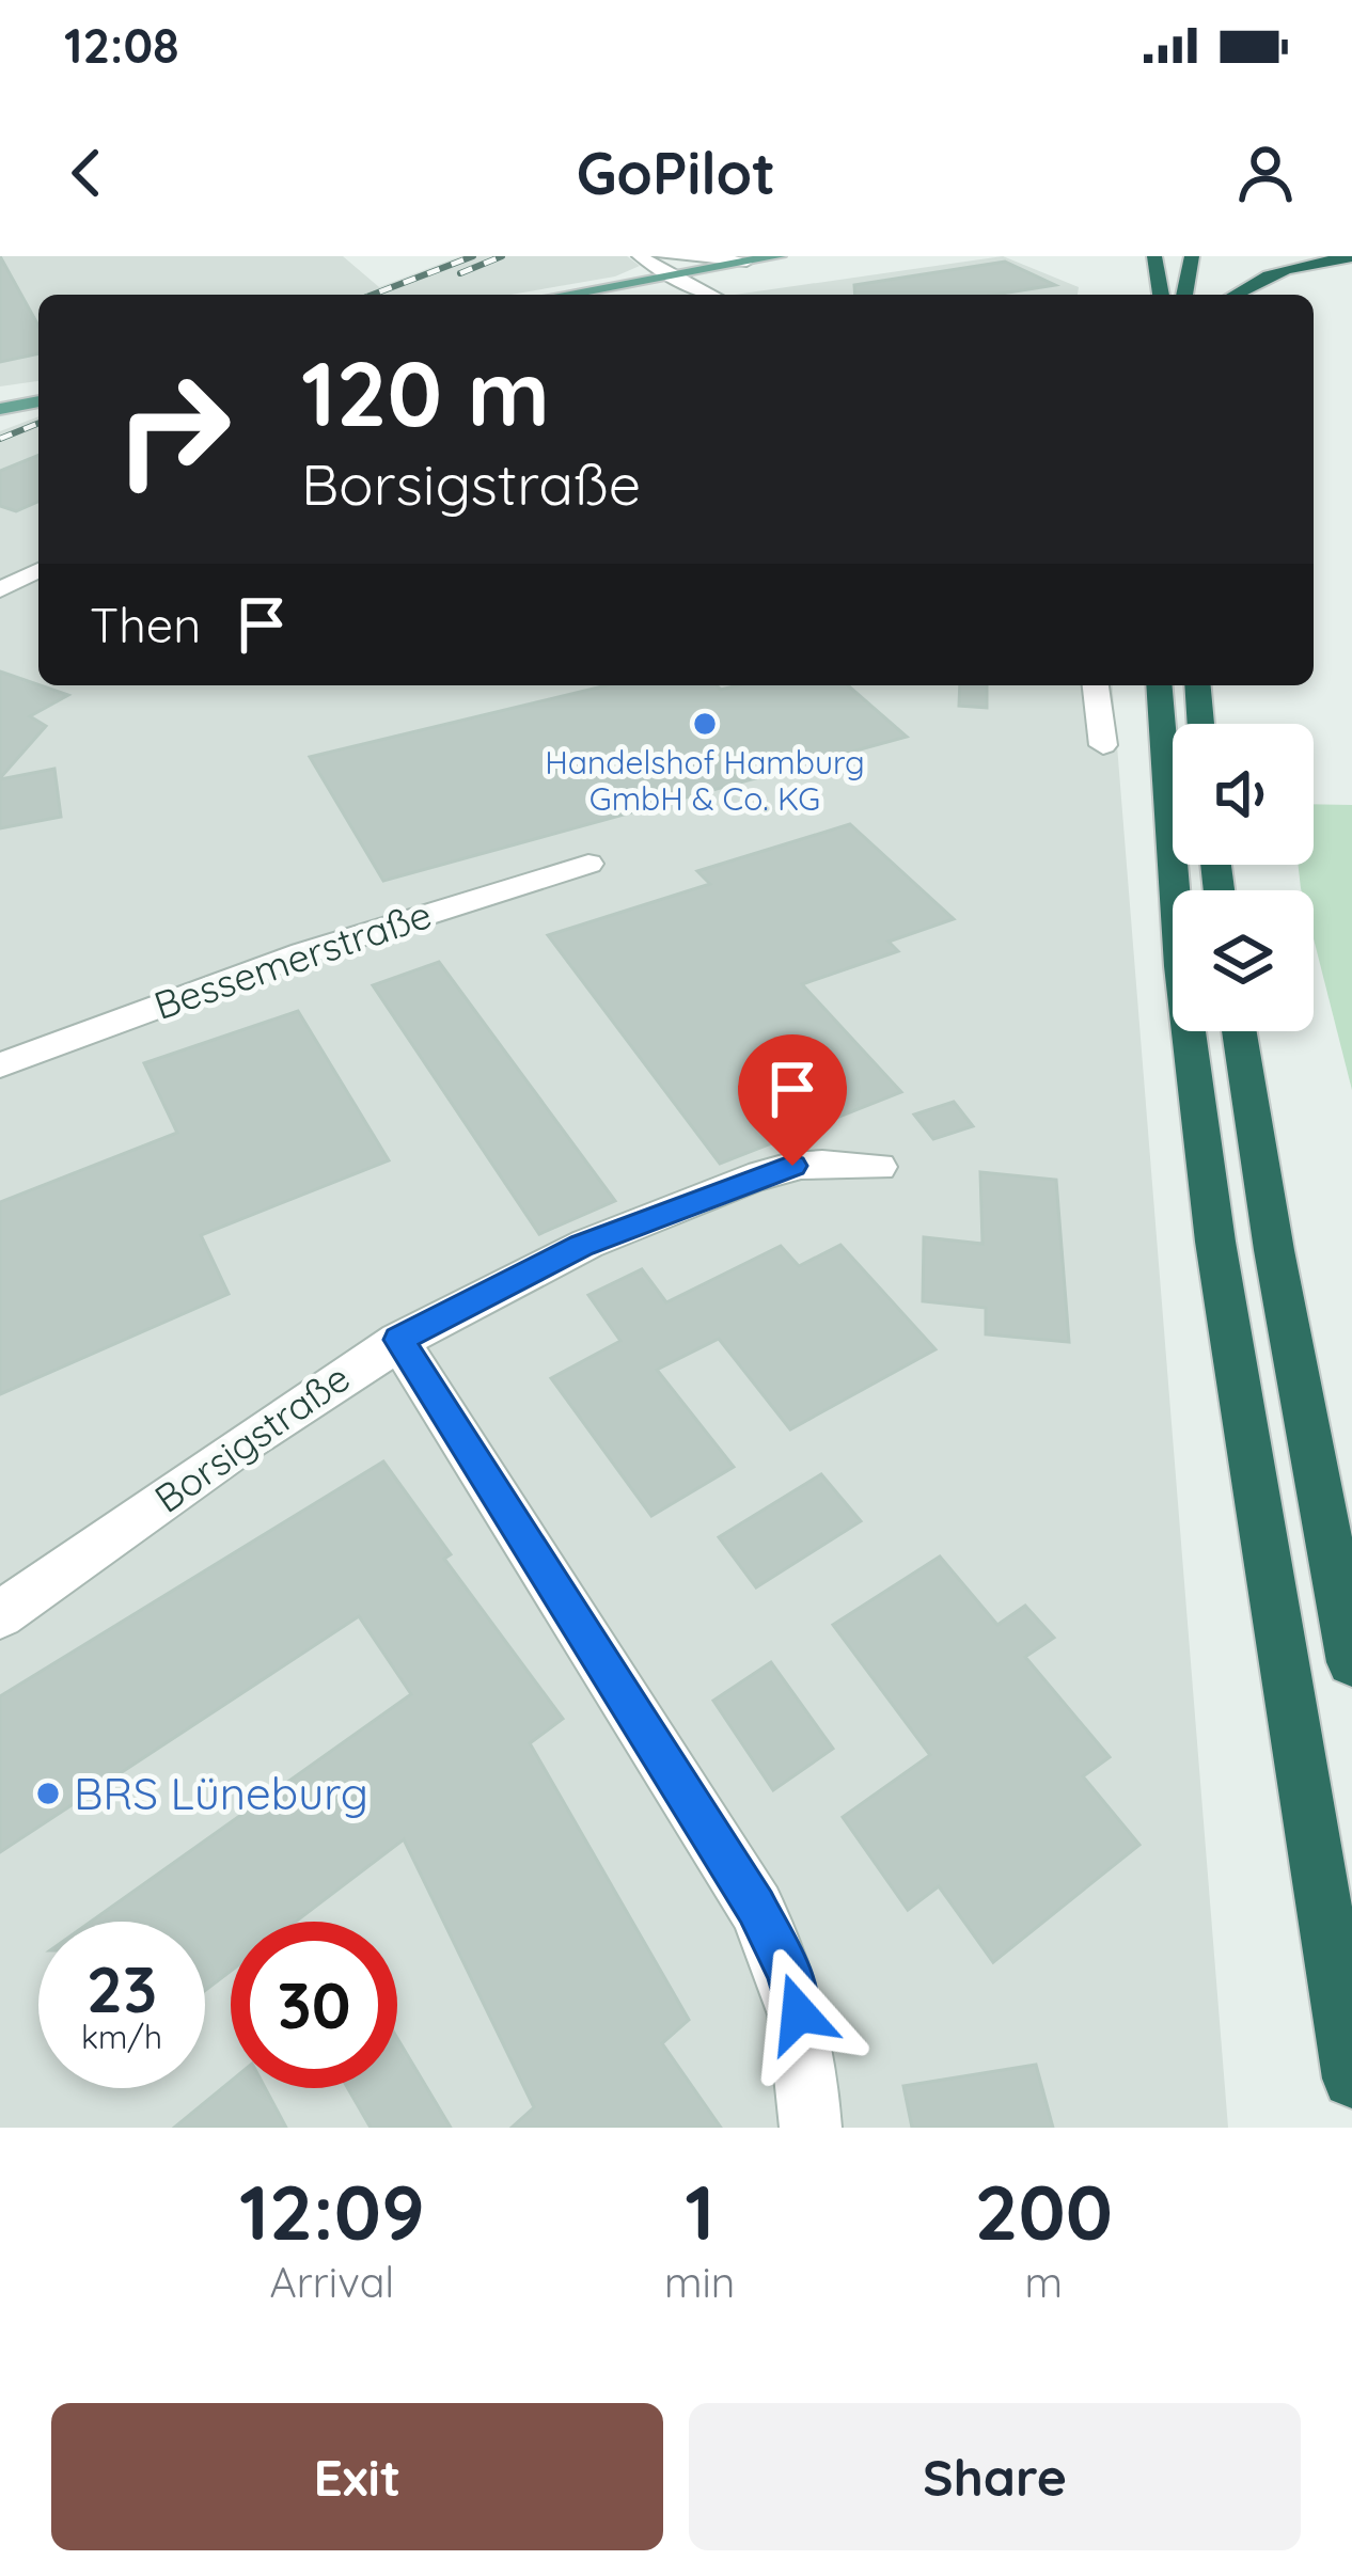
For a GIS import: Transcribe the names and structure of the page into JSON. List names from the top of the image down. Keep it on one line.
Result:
{"streets":{"street":["Bessemerstraße","Borsigstraße"]},"places":["Handelshof Hamburg GmbH & Co. KG","BRS Lüneburg"],"page":{"status":"12:08","header":"GoPilot","turn":["120 m","Borsigstraße"],"then":"Then","speed":"23 km/h","limit":"30","eta":["12:09","Arrival","1","min","200","m"],"buttons":["Exit","Share"]}}
